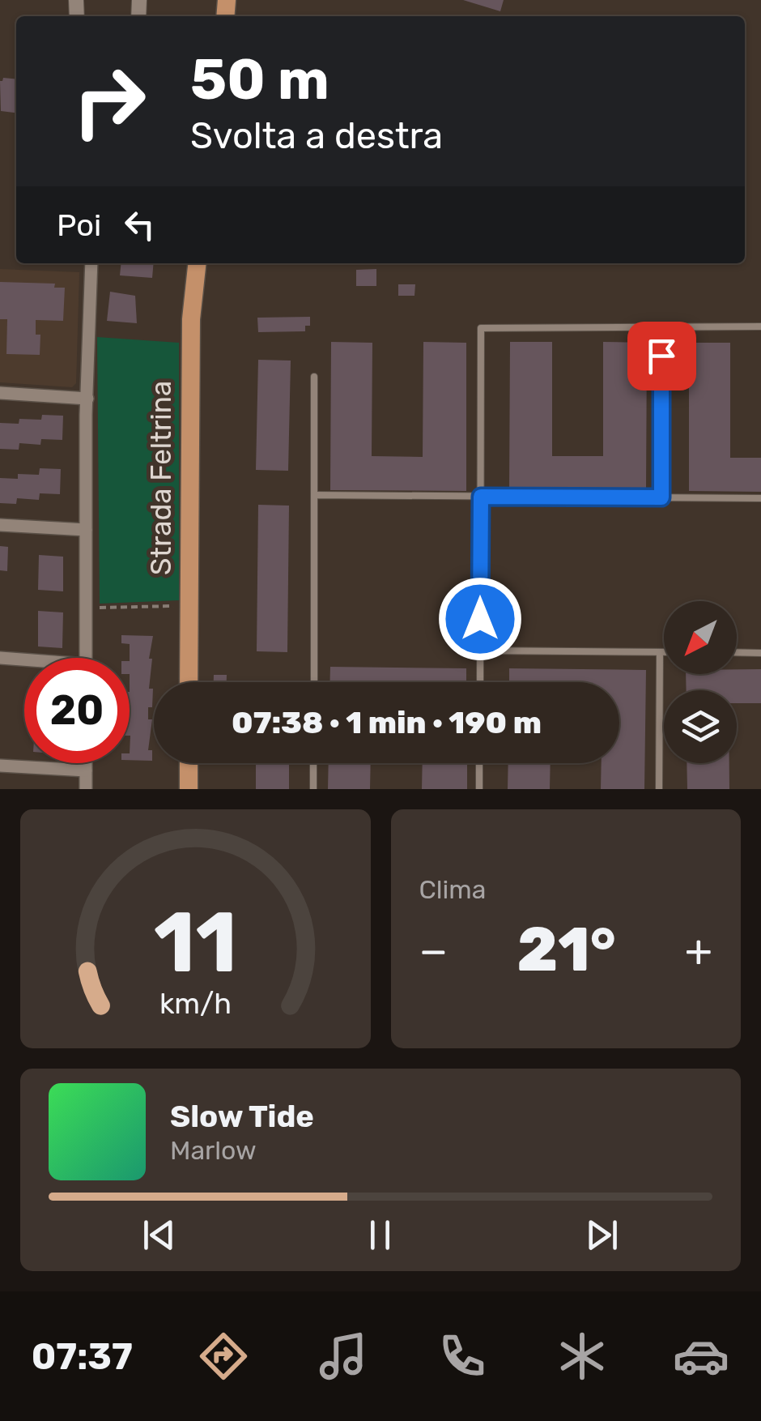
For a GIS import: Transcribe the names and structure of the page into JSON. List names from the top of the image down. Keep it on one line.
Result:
{"streets":{"main road":["Strada Feltrina"]},"north":"bottom left","page":{"turn":["50 m","Svolta a destra"],"then":"Poi","limit":"20","trip":"07:38 · 1 min · 190 m","tile":"Clima","heat":["−","21°","+"],"song":["Slow Tide","Marlow"],"tabs":"07:37","gauge":["11","km/h"]}}
